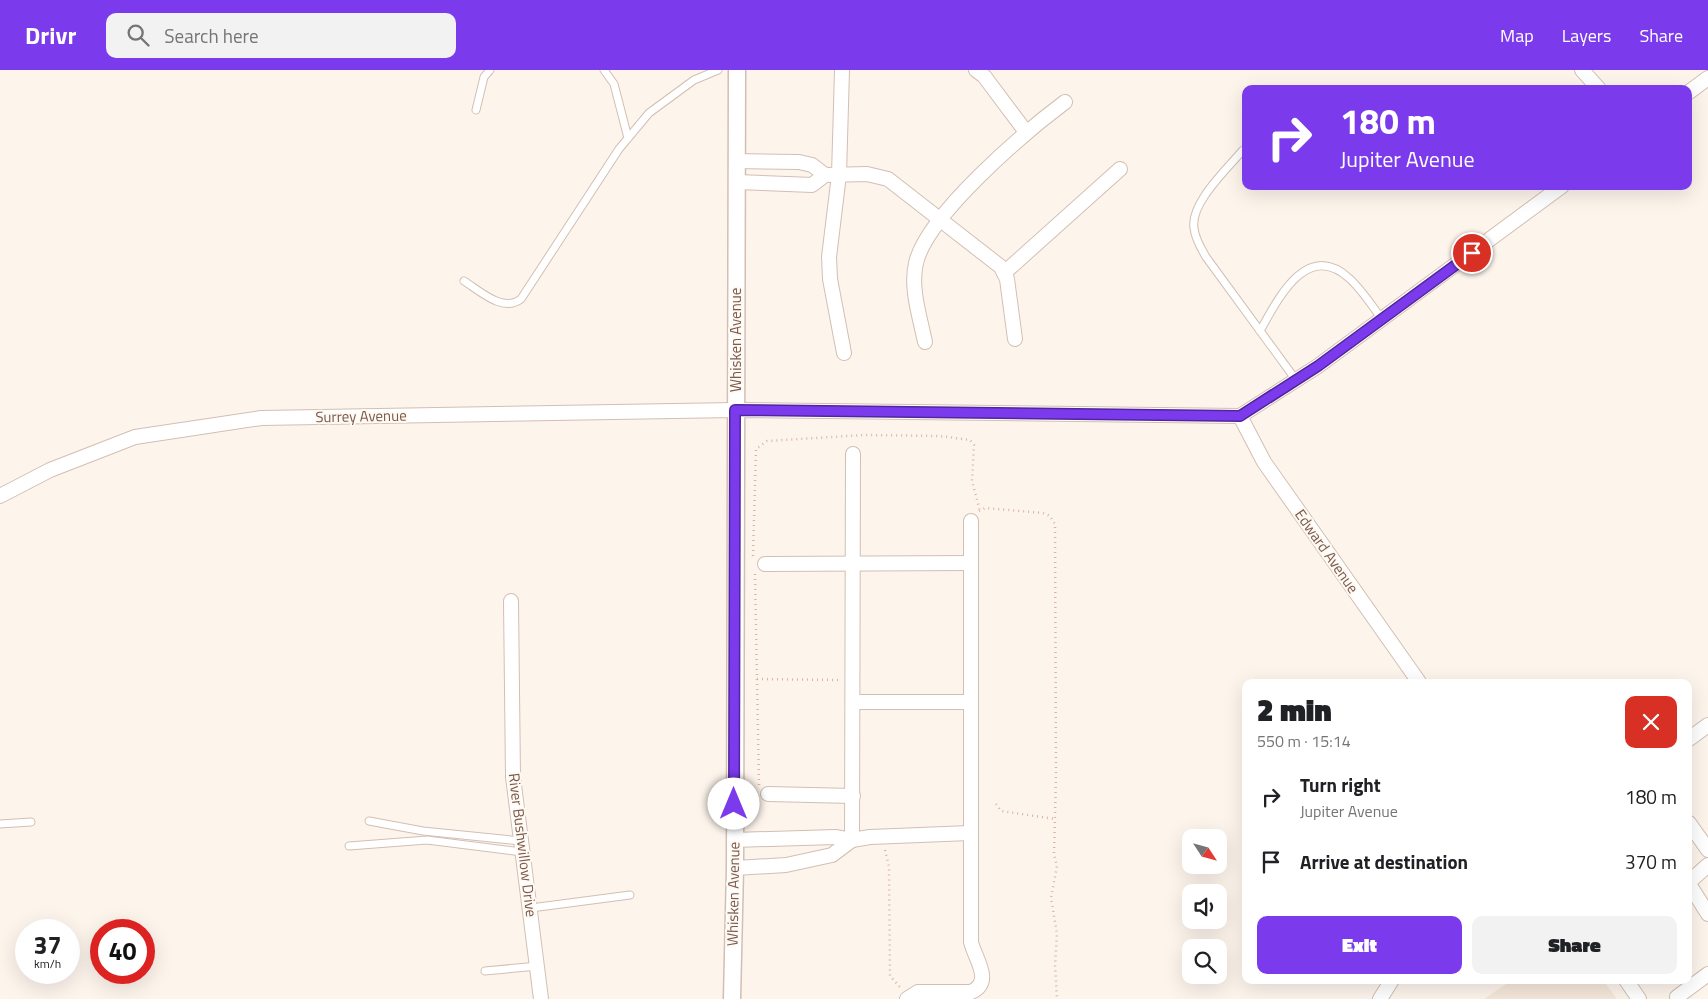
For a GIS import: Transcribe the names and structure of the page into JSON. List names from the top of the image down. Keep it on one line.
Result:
{"streets":{"street":["Whisken Avenue","Surrey Avenue","Edward Avenue","River Bushwillow Drive"]},"crossings":[["Whisken Avenue","Surrey Avenue"],["Surrey Avenue","Edward Avenue"]],"north":"bottom right","page":{"header":"Drivr","search":"Search here","nav":["Map","Layers","Share"],"turn":["180 m","Jupiter Avenue"],"heading":["2 min","550 m · 15:14"],"list":[{"name":"Turn right","note":"Jupiter Avenue","value":"180 m"},{"name":"Arrive at destination","value":"370 m"}],"buttons":["Exit","Share"],"speed":"37 km/h","limit":"40"}}
